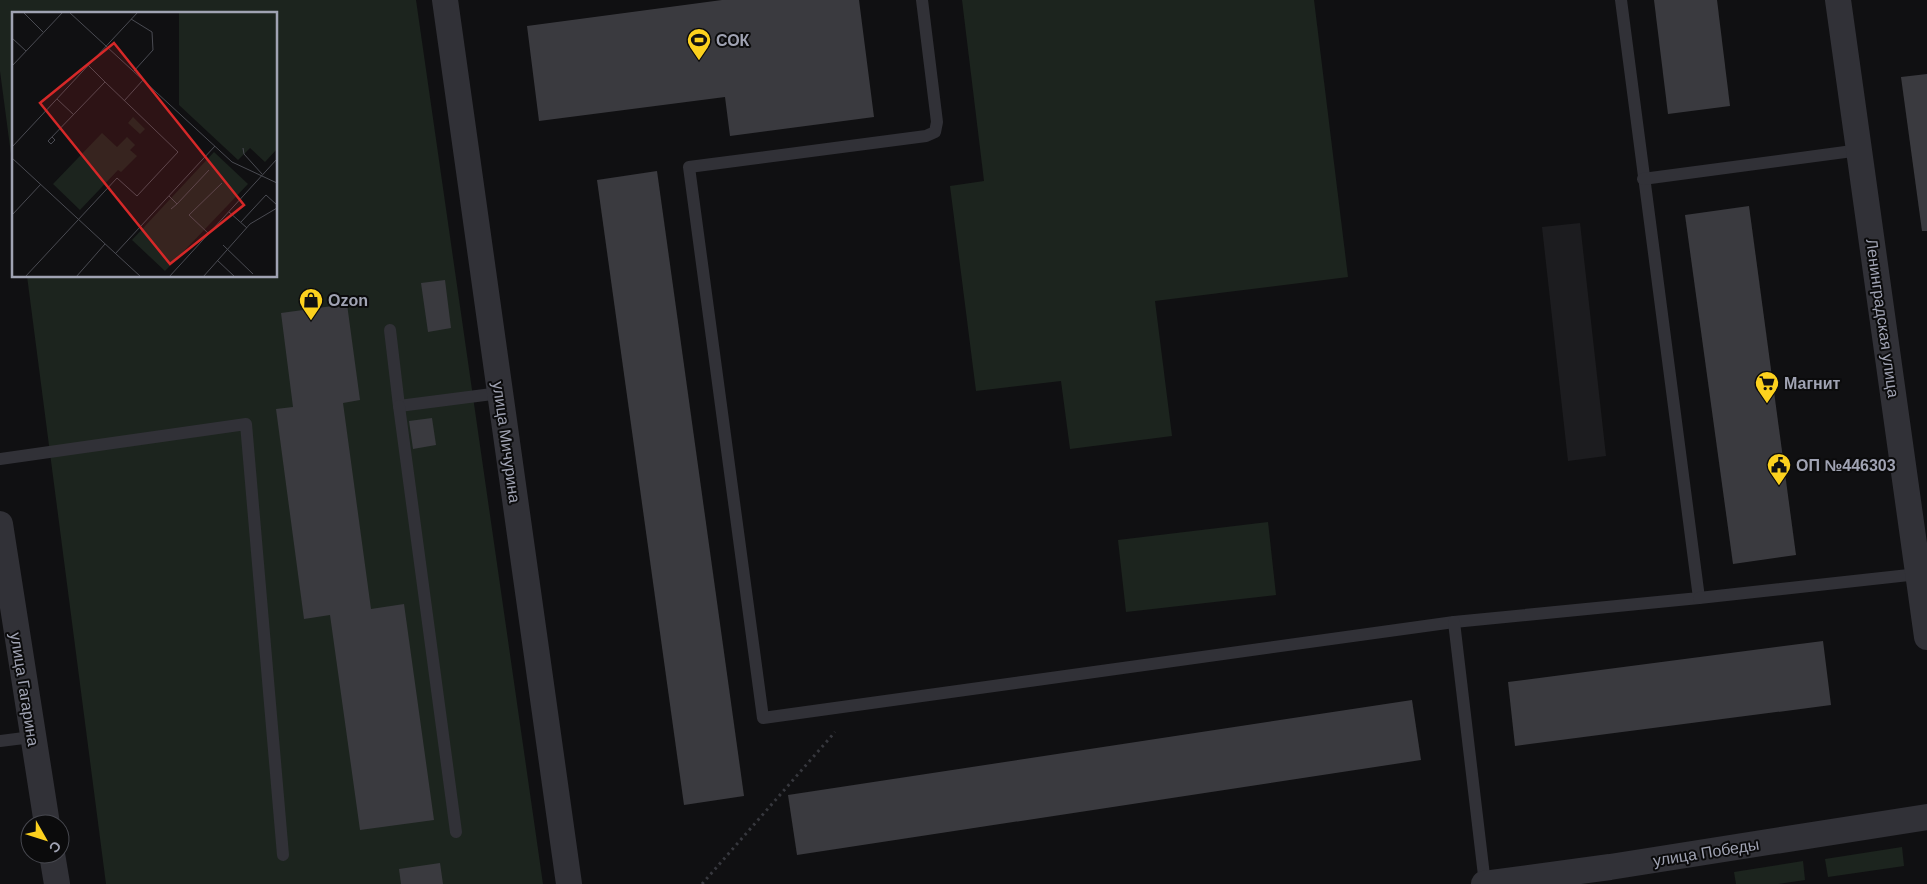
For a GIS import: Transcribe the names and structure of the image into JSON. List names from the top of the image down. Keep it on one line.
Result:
{"streets":{"street":["Ленинградская улица","улица Мичурина","улица Гагарина","улица Победы"]},"places":{"sports":["СОК"],"shop":["Ozon"],"supermarket":["Магнит"],"public building":["ОП №446303"]},"north":"bottom right"}
